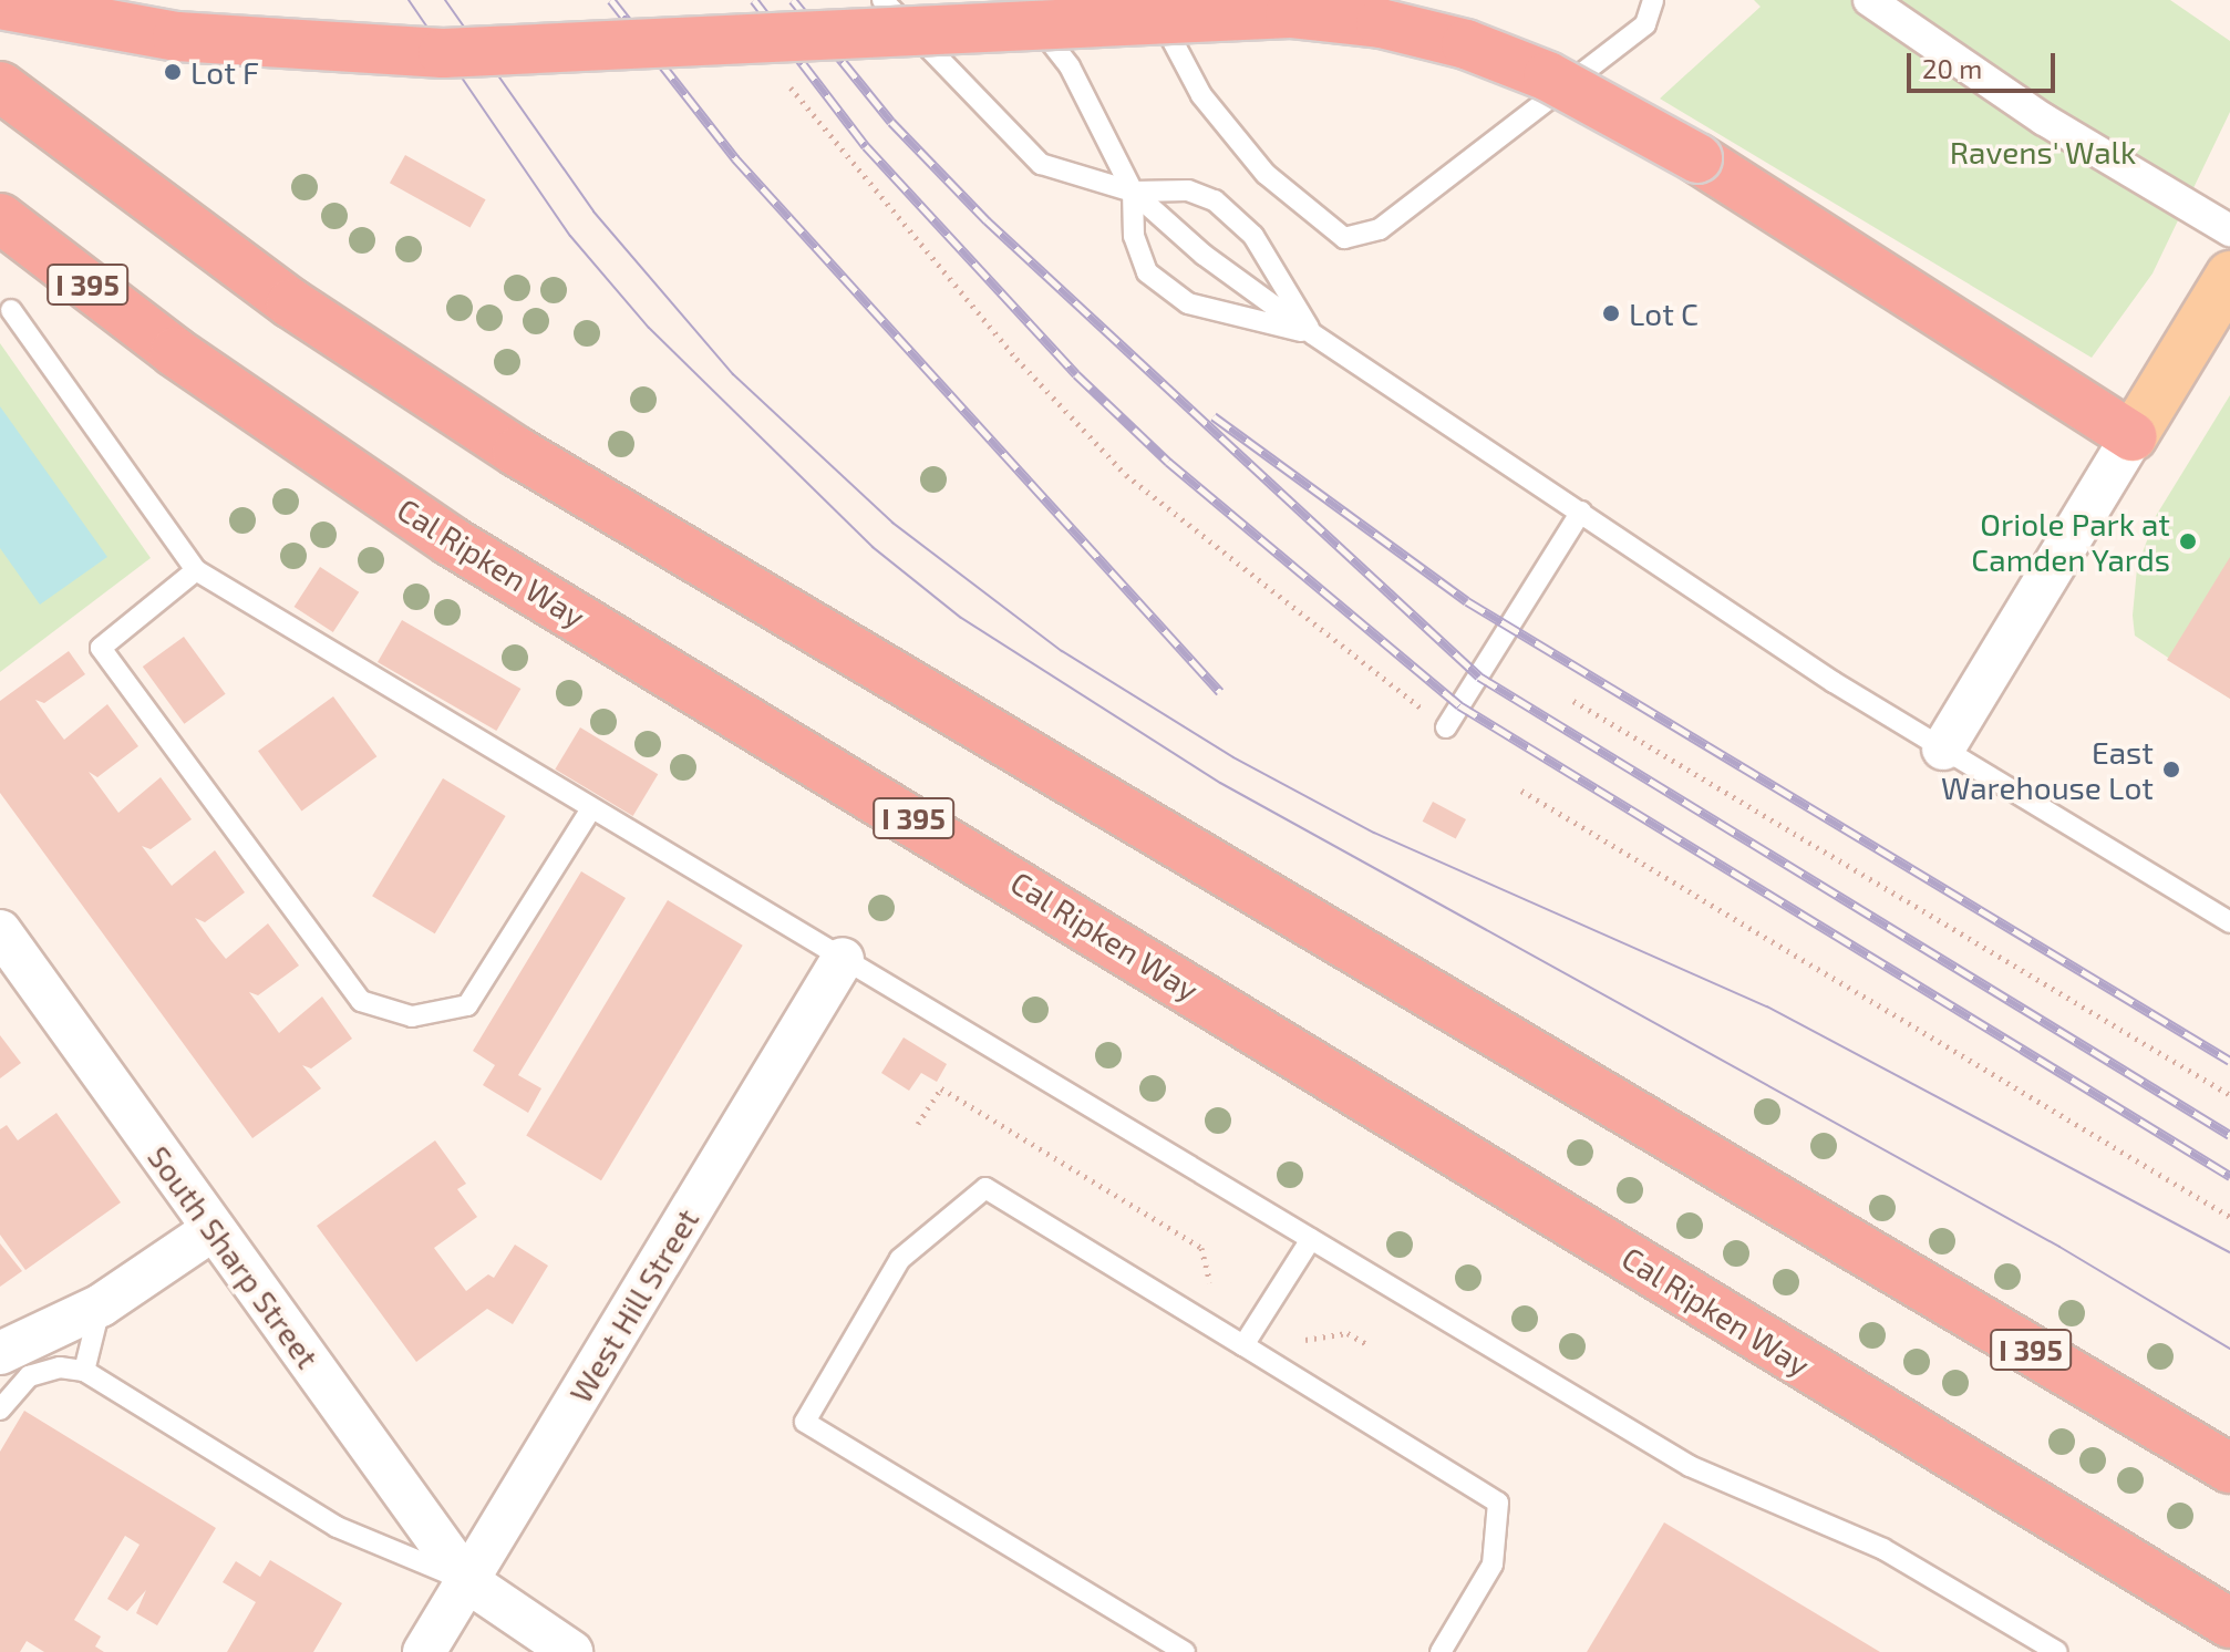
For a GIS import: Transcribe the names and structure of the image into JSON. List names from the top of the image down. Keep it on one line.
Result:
{"streets":{"highway":["I 395","Cal Ripken Way"],"street":["South Sharp Street","West Hill Street"]},"crossings":[["South Sharp Street","West Hill Street"]],"parks":["Ravens' Walk"],"places":["Lot F","Lot C","Oriole Park at Camden Yards","East Warehouse Lot"],"scale_bar":"20 m"}
